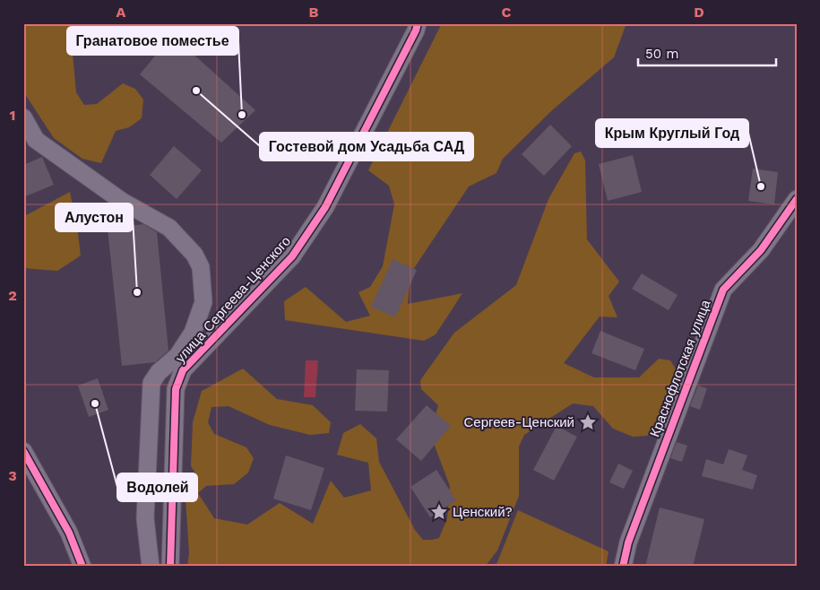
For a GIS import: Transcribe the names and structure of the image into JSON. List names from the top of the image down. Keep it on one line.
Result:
{"streets":{"street":["улица Сергеева-Ценского","Краснофлотская улица"]},"places":{"other":["Гостевой дом Усадьба САД","Гранатовое поместье","Крым Круглый Год","Алустон","Водолей"],"place":["Сергеев-Ценский","Ценский?"]},"scale_bar":"50 m","grid":{"columns":["A","B","C","D"],"rows":["1","2","3"]}}
